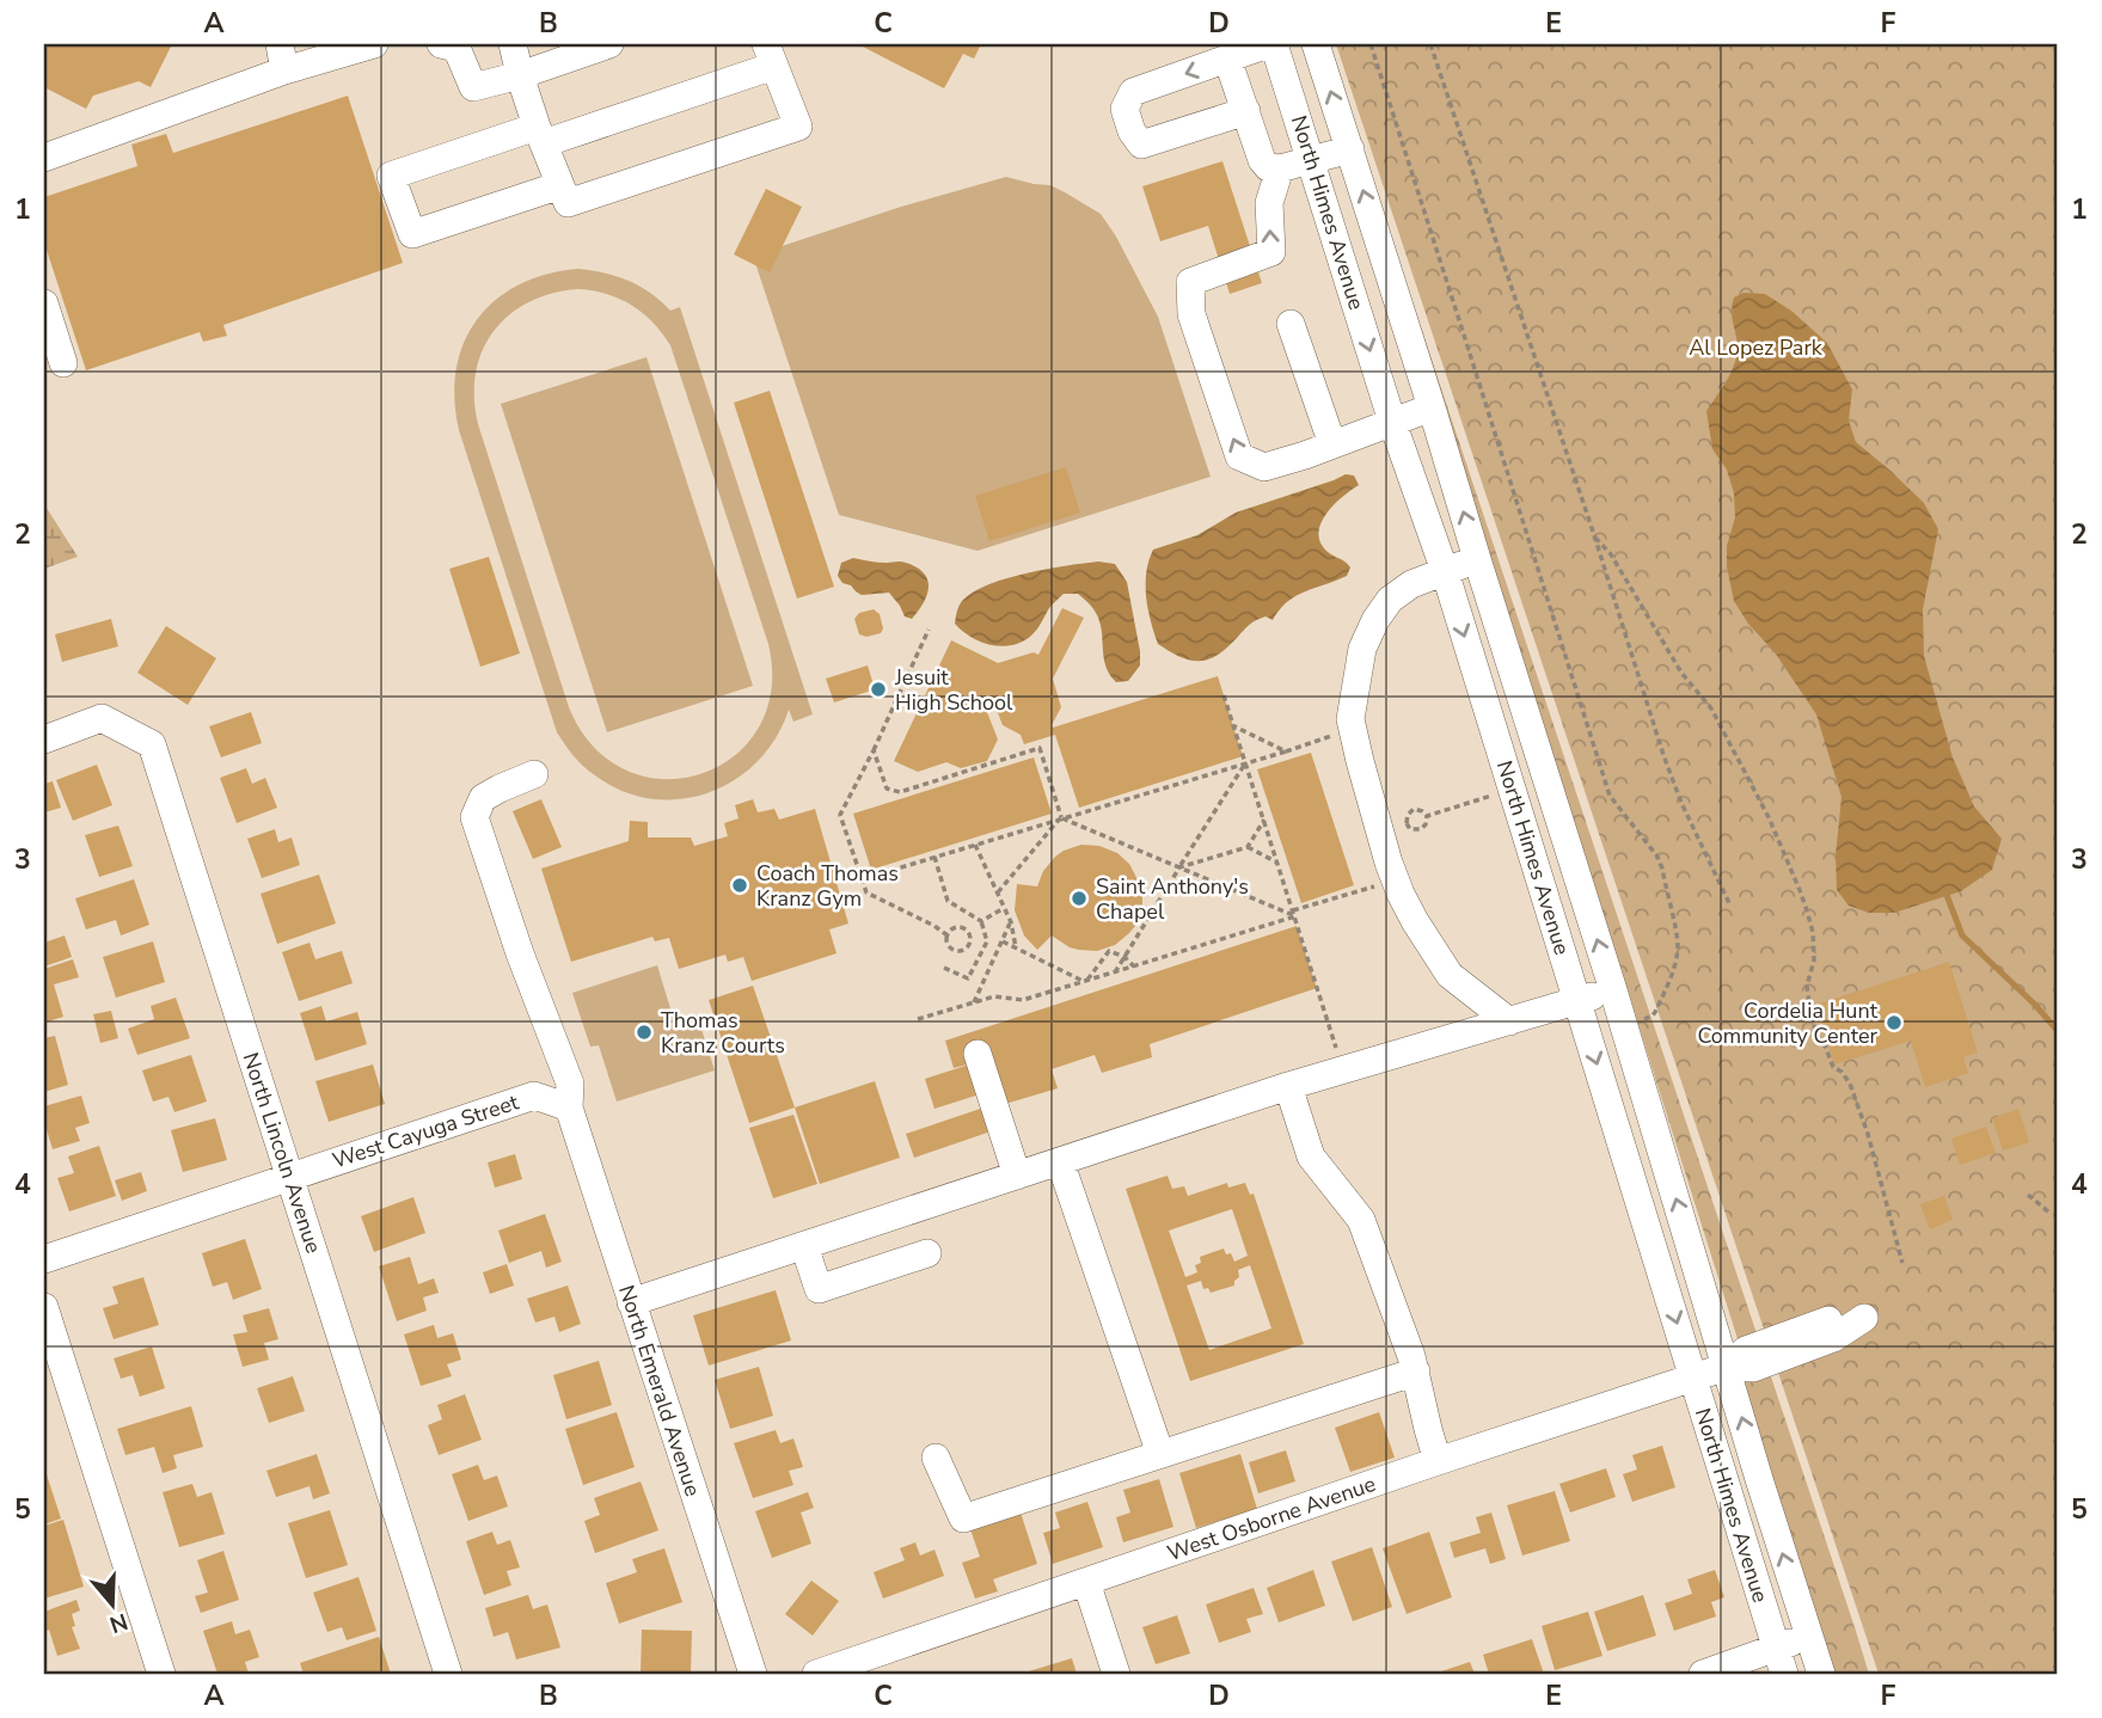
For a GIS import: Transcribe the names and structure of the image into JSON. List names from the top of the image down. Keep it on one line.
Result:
{"streets":{"street":["North Himes Avenue","West Cayuga Street","North Lincoln Avenue","North Emerald Avenue","West Osborne Avenue"]},"crossings":[["North Himes Avenue","West Osborne Avenue"],["West Cayuga Street","North Lincoln Avenue"],["West Cayuga Street","North Emerald Avenue"]],"parks":["Al Lopez Park"],"places":["Jesuit High School","Coach Thomas Kranz Gym","Saint Anthony's Chapel","Cordelia Hunt Community Center","Thomas Kranz Courts"],"north":"bottom","grid":{"columns":["A","B","C","D","E","F"],"rows":["1","2","3","4","5"]}}
